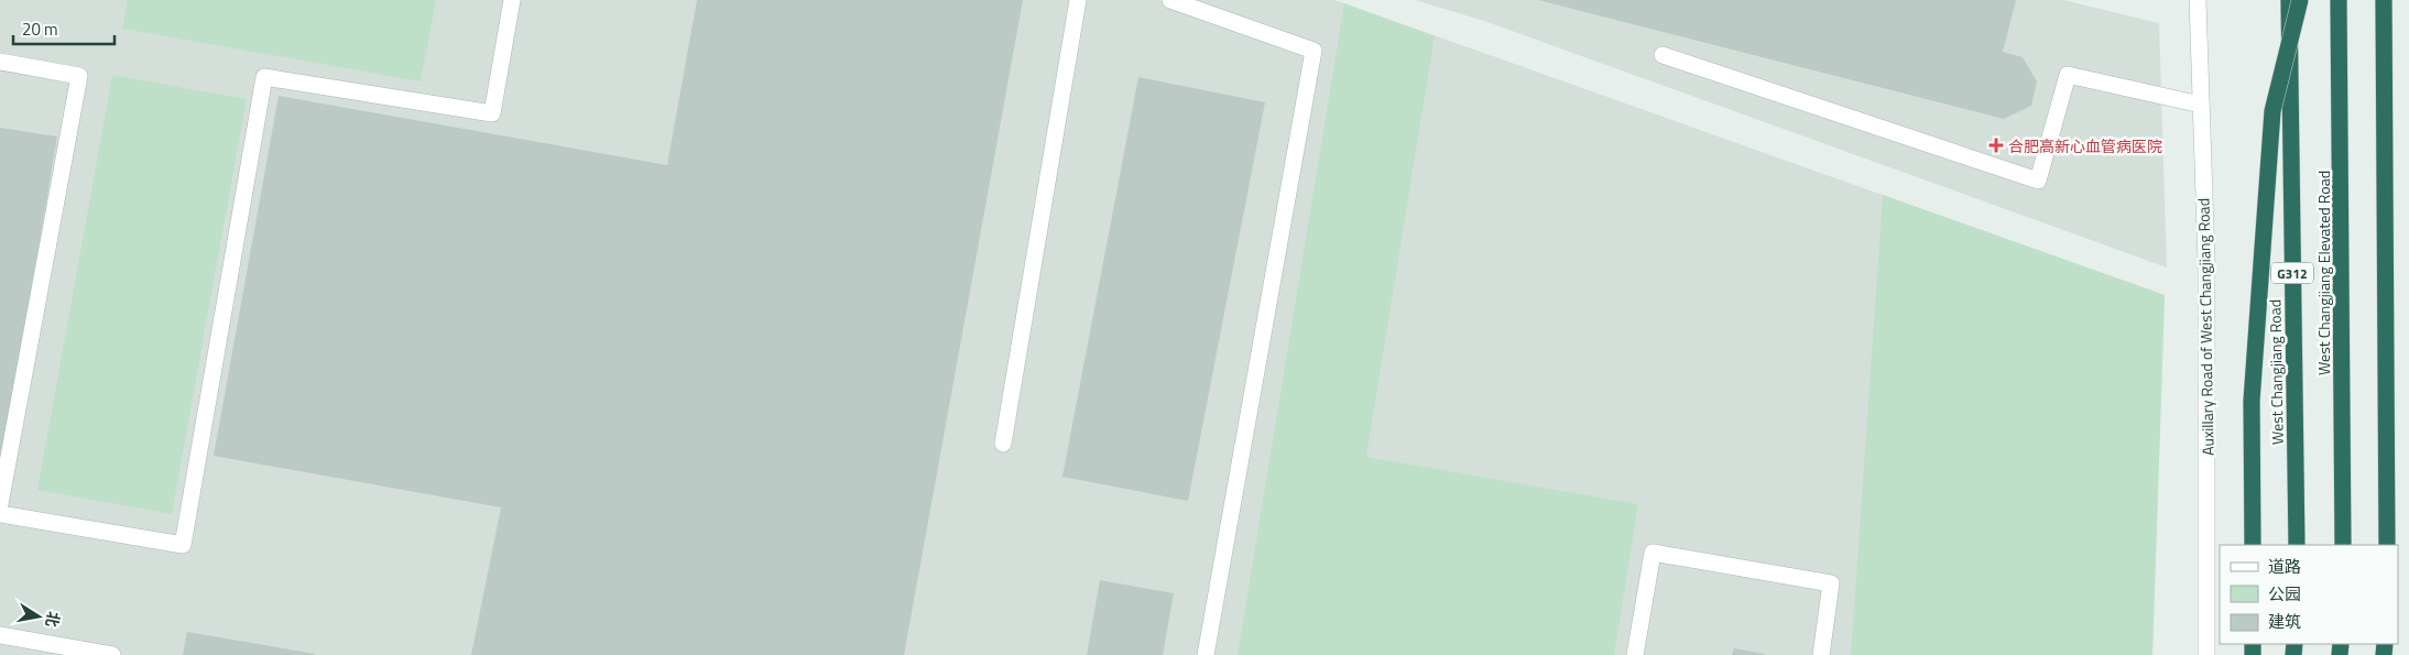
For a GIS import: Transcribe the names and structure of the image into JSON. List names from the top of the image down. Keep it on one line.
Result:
{"streets":{"highway":["G312","West Changjiang Elevated Road","West Changjiang Road"],"street":["Auxillary Road of West Changjiang Road"]},"places":{"health":["合肥高新心血管病医院"]},"legend":["道路","公园","建筑"],"scale_bar":"20 m","north":"right"}
